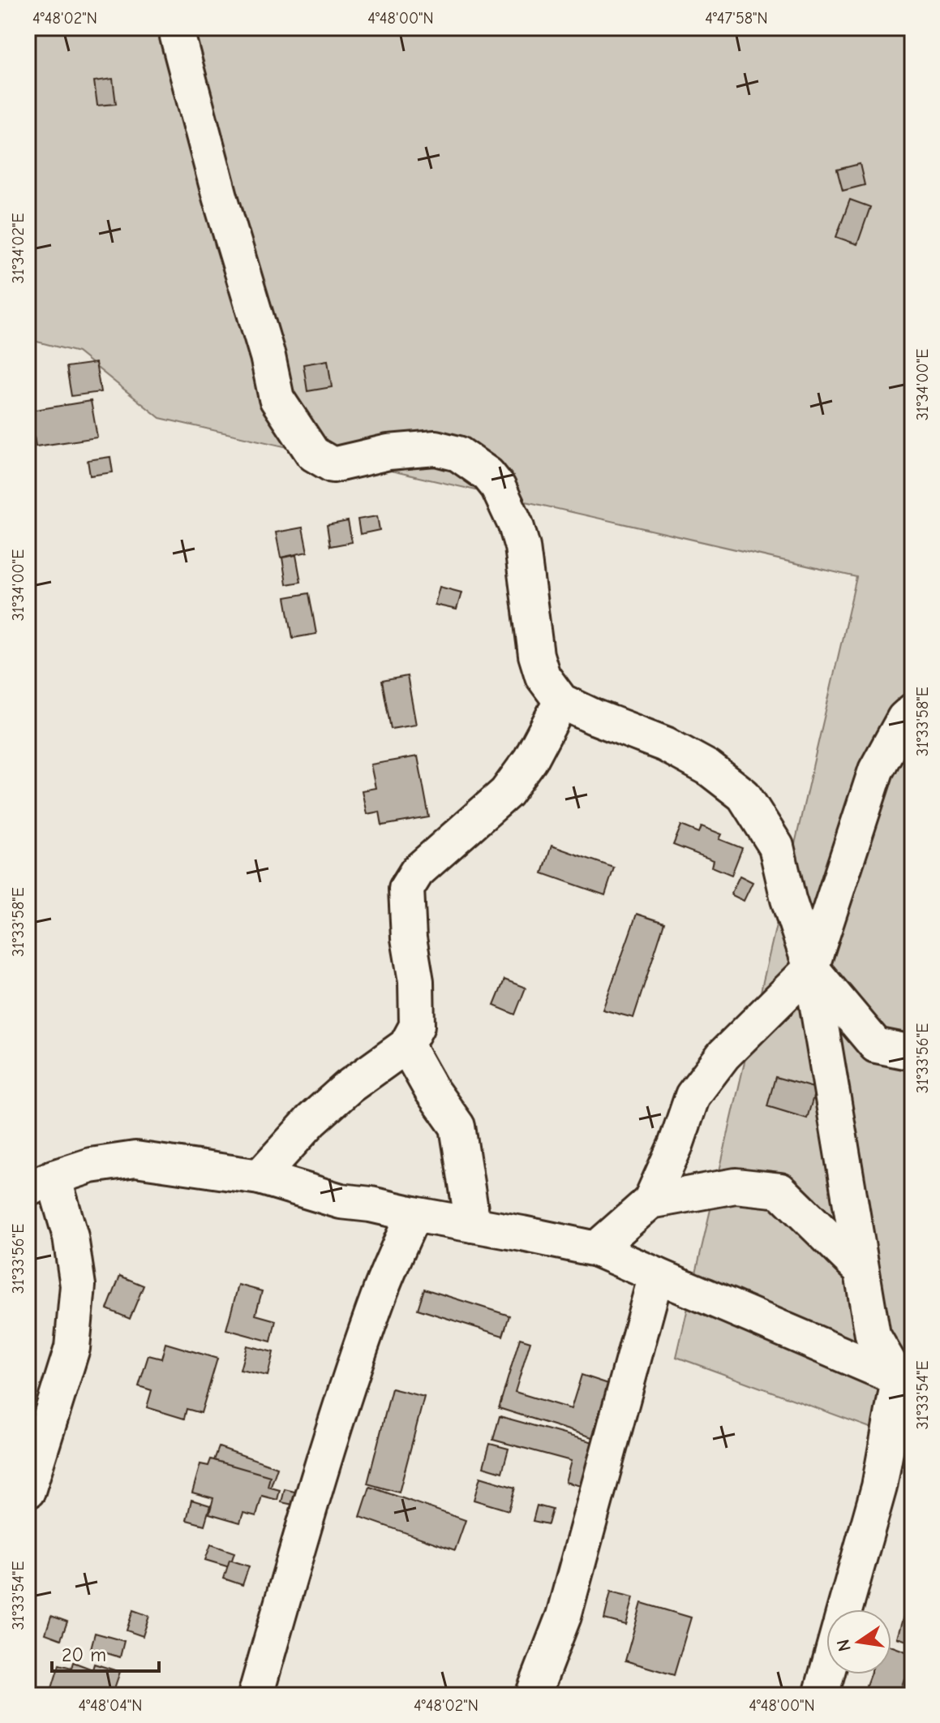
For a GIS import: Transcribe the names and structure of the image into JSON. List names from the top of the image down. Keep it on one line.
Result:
{"scale_bar":"20 m","north":"left","coordinates":["4°48'02\"N","4°48'00\"N","4°47'58\"N","31°34'02\"E","31°34'00\"E","31°33'58\"E","31°33'56\"E","31°33'54\"E","4°48'04\"N"]}
